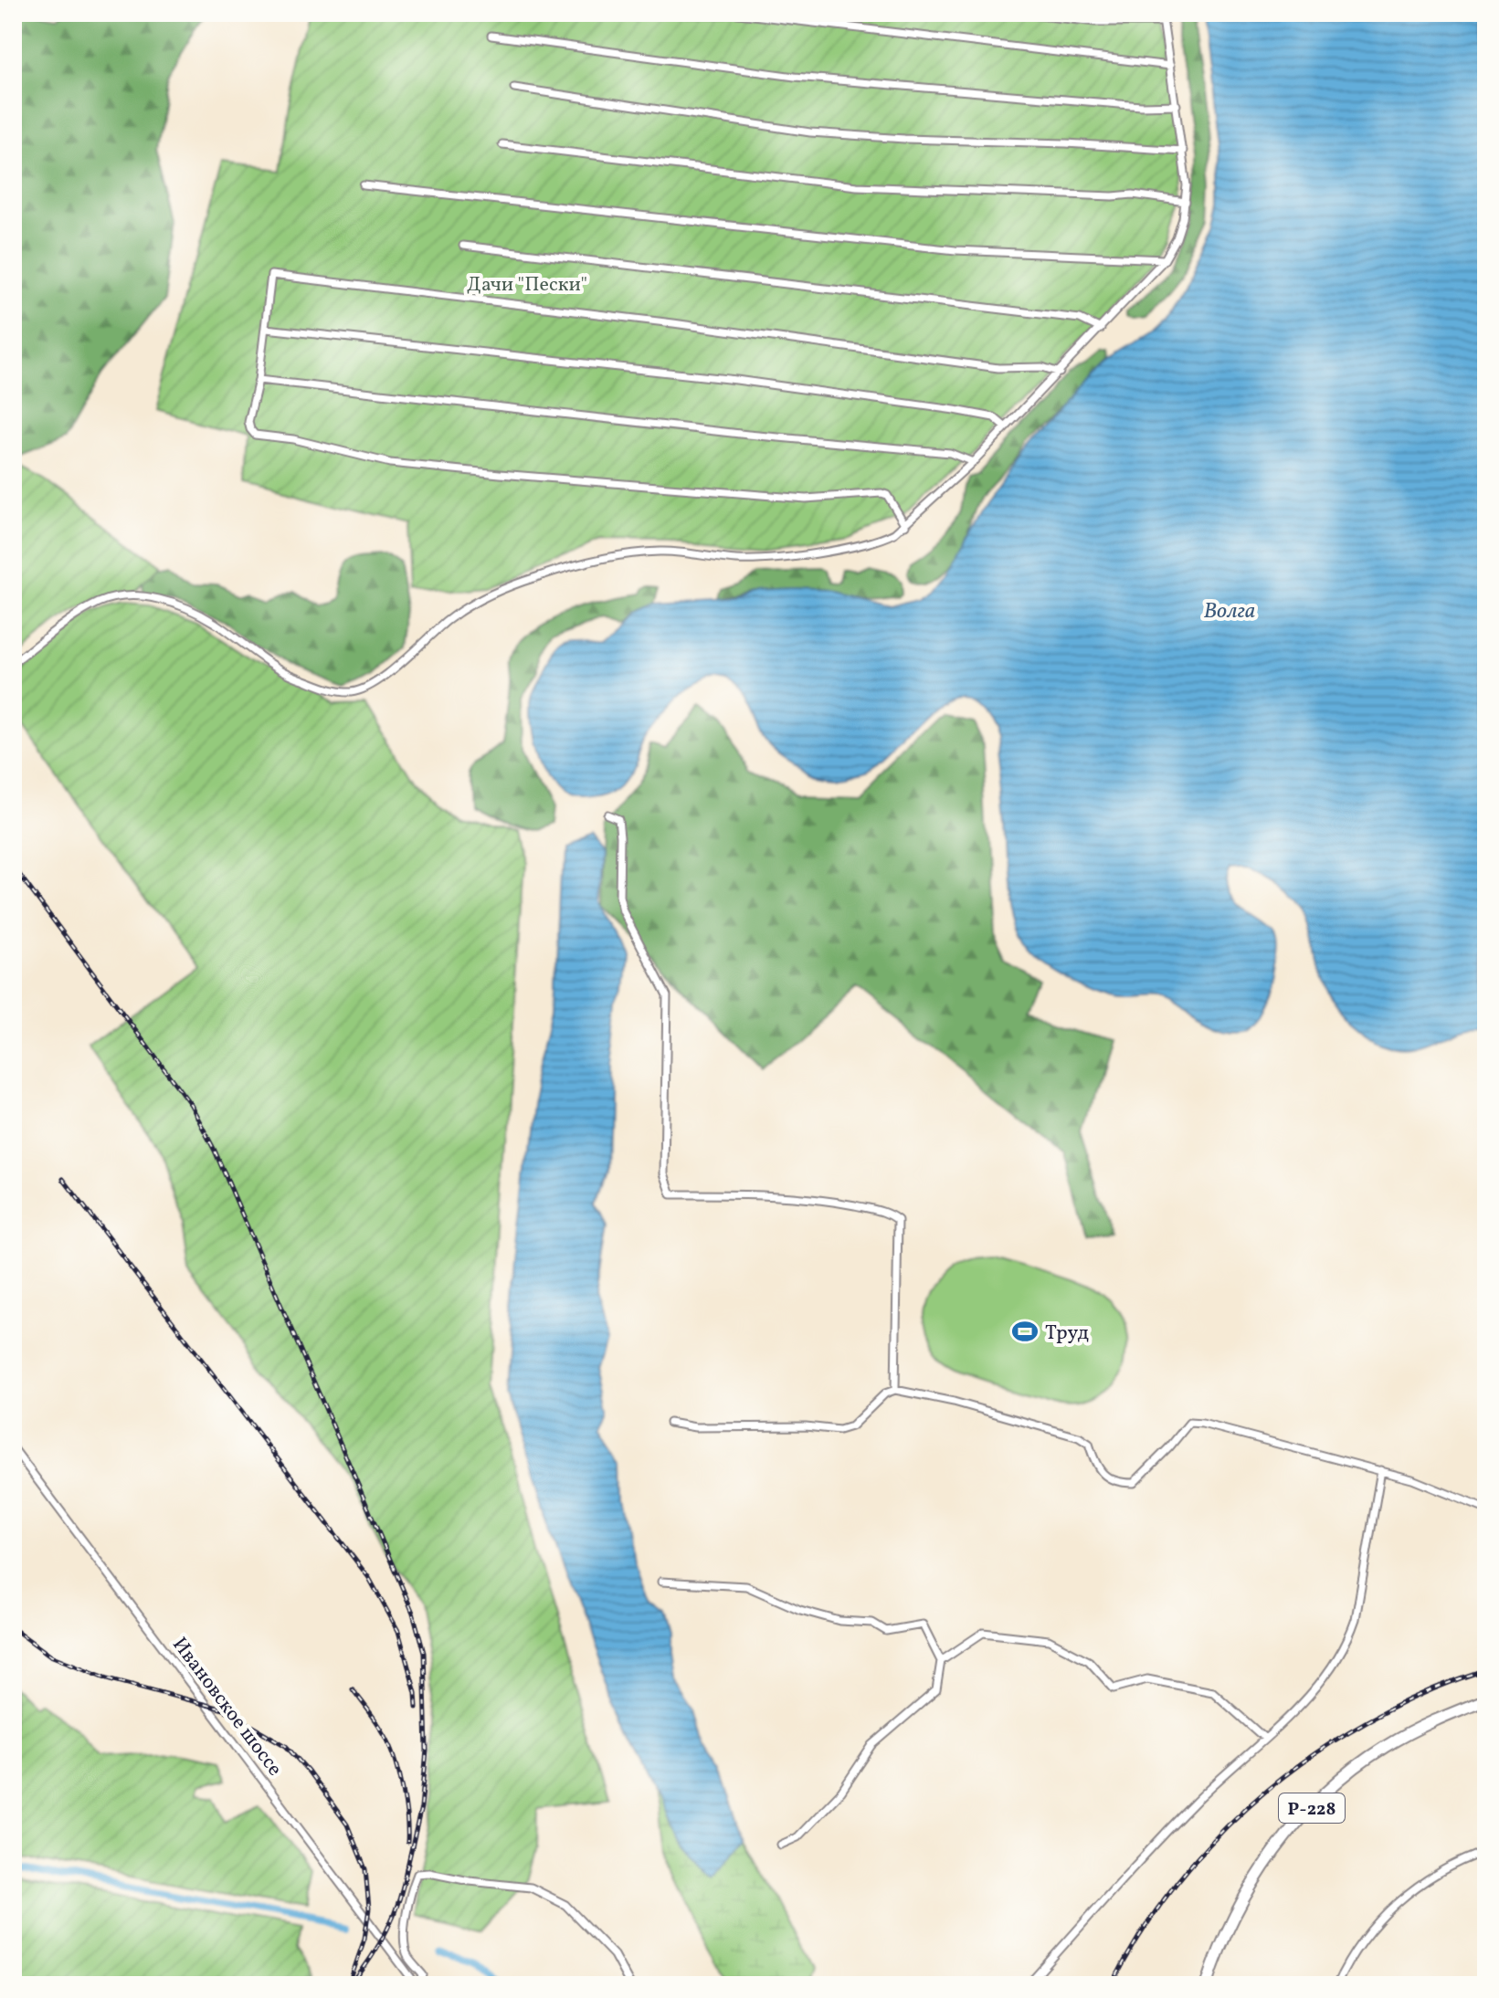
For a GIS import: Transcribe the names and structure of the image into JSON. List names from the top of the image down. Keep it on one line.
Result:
{"streets":{"highway":["Р-228"],"street":["Ивановское шоссе"]},"water":["Волга"],"parks":["Дачи \"Пески\""],"places":{"sports":["Труд"]}}
